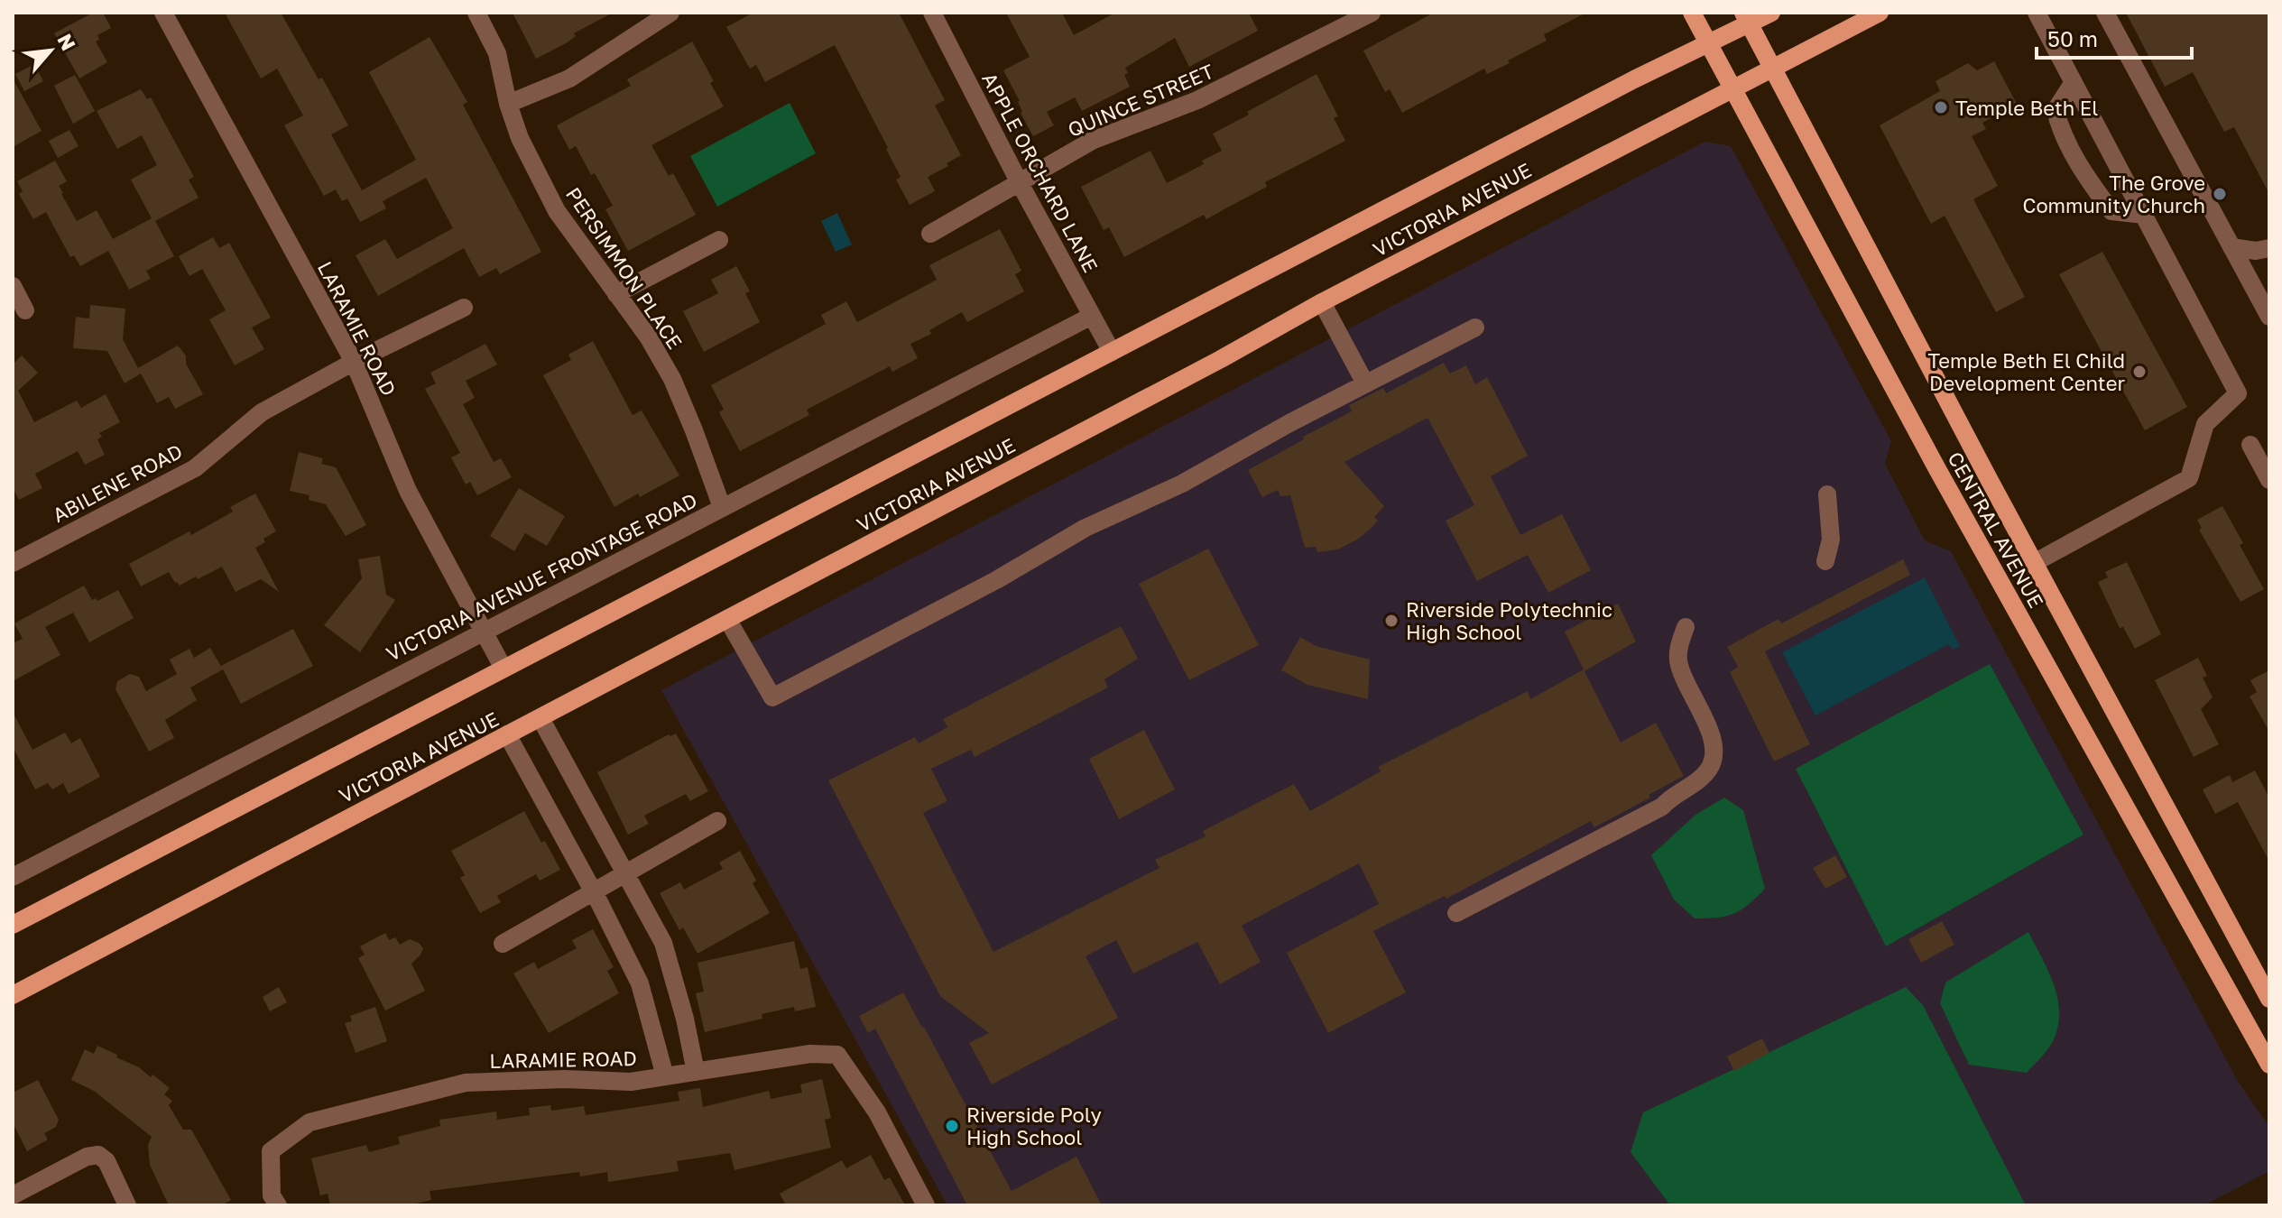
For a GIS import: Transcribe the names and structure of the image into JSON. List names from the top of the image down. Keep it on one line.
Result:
{"streets":{"main road":["VICTORIA AVENUE","CENTRAL AVENUE"],"street":["QUINCE STREET","APPLE ORCHARD LANE","PERSIMMON PLACE","LARAMIE ROAD","ABILENE ROAD","VICTORIA AVENUE FRONTAGE ROAD"]},"crossings":[["QUINCE STREET","APPLE ORCHARD LANE"],["APPLE ORCHARD LANE","VICTORIA AVENUE"],["APPLE ORCHARD LANE","VICTORIA AVENUE FRONTAGE ROAD"],["VICTORIA AVENUE","LARAMIE ROAD"],["VICTORIA AVENUE","CENTRAL AVENUE"],["PERSIMMON PLACE","VICTORIA AVENUE FRONTAGE ROAD"],["LARAMIE ROAD","ABILENE ROAD"],["LARAMIE ROAD","VICTORIA AVENUE FRONTAGE ROAD"]],"places":["Temple Beth El","The Grove Community Church","Temple Beth El Child Development Center","Riverside Polytechnic High School","Riverside Poly High School"],"scale_bar":"50 m","north":"top right"}
